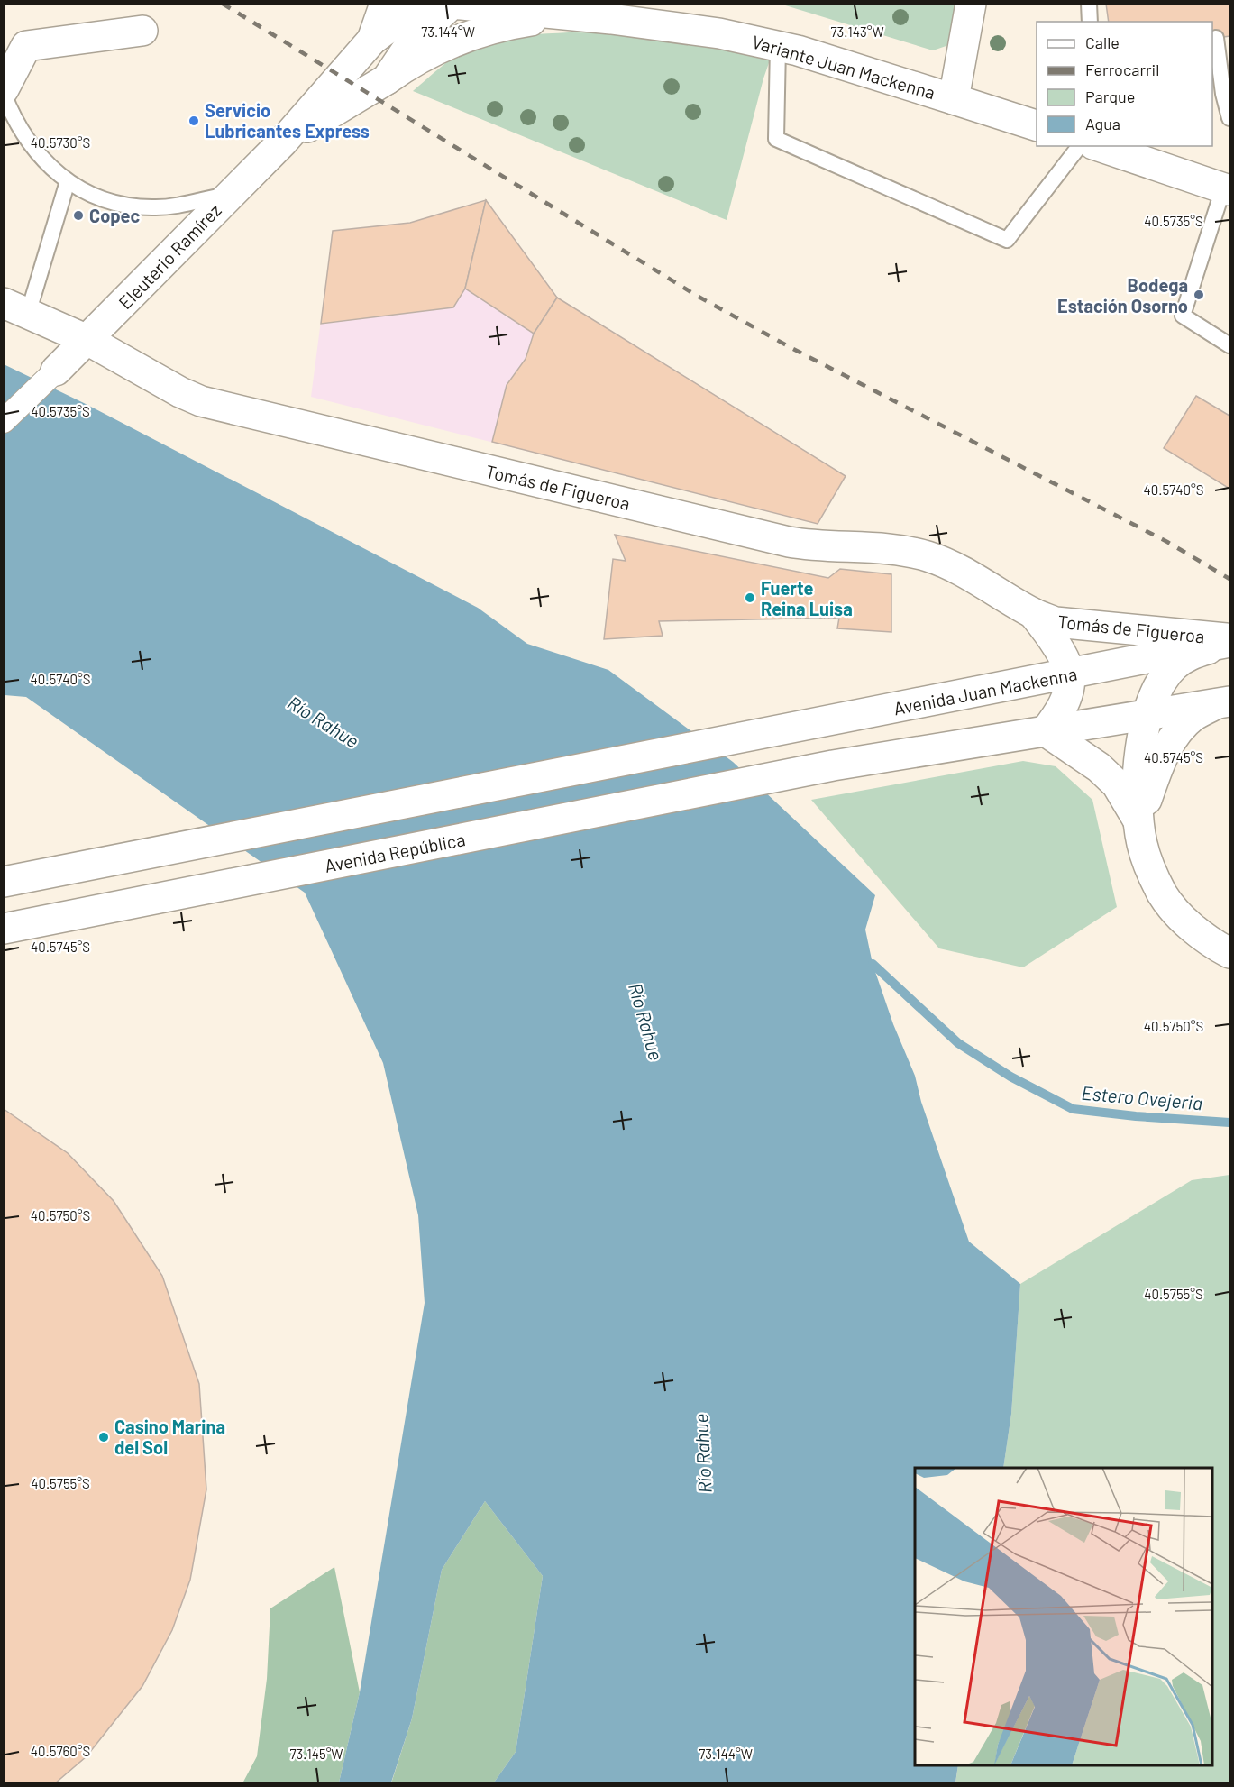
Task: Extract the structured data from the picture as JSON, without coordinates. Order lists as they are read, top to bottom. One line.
{"streets":{"street":["Variante Juan Mackenna","Eleuterio Ramírez","Tomás de Figueroa","Avenida Juan Mackenna","Avenida República"]},"crossings":[["Variante Juan Mackenna","Eleuterio Ramírez"],["Eleuterio Ramírez","Tomás de Figueroa"],["Tomás de Figueroa","Avenida Juan Mackenna"],["Tomás de Figueroa","Avenida República"]],"water":["Río Rahue","Estero Ovejeria"],"places":["Servicio Lubricantes Express","Copec","Bodega Estación Osorno","Fuerte Reina Luisa","Casino Marina del Sol"],"legend":["Calle","Ferrocarril","Parque","Agua"],"coordinates":["73.144°W","73.143°W","40.5730°S","40.5735°S","40.5740°S","40.5745°S","40.5750°S","40.5755°S","40.5760°S","73.145°W"]}
